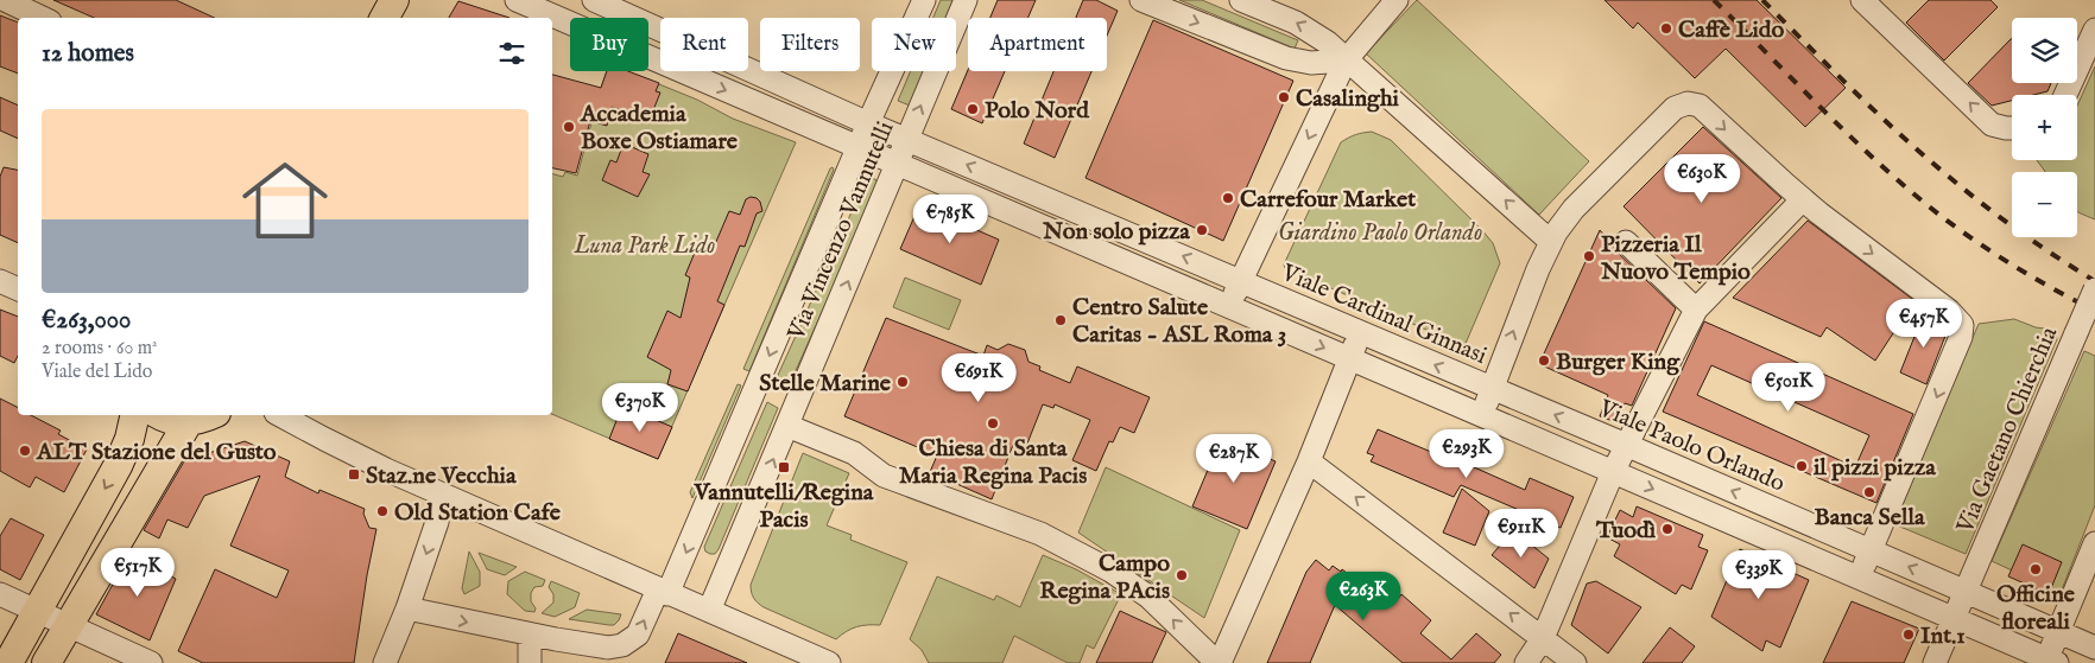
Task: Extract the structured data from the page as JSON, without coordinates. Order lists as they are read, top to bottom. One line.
{"streets":{"street":["Via Vincenzo Vannutelli","Viale Cardinal Ginnasi","Via Gaetano Chierchia","Viale Paolo Orlando"]},"crossings":[["Via Vincenzo Vannutelli","Viale Cardinal Ginnasi"],["Viale Cardinal Ginnasi","Viale Paolo Orlando"],["Via Gaetano Chierchia","Viale Paolo Orlando"]],"parks":["Giardino Paolo Orlando","Luna Park Lido"],"places":{"other":["Caffè Lido","Casalinghi","Polo Nord","Accademia Boxe Ostiamare","Carrefour Market","Non solo pizza","Pizzeria Il Nuovo Tempio","Centro Salute Caritas - ASL Roma 3","Burger King","Stelle Marine","Chiesa di Santa Maria Regina Pacis","ALT Stazione del Gusto","il pizzi pizza","Banca Sella","Old Station Cafe","Tuodì","Officine floreali","Campo Regina PAcis","Int.1"],"transit":["Vannutelli/Regina Pacis","Staz.ne Vecchia"]},"page":{"map_buttons":["+","−"],"chip":["Buy","Rent","Filters","New","Apartment"],"heading":"12 homes","list":[{"name":"€263,000","note":"2 rooms · 60 m² · Viale del Lido"}],"price":["€630K","€785K","€457K","€691K","€501K","€370K","€293K","€287K","€911K","€517K","€339K","€263K"]}}
